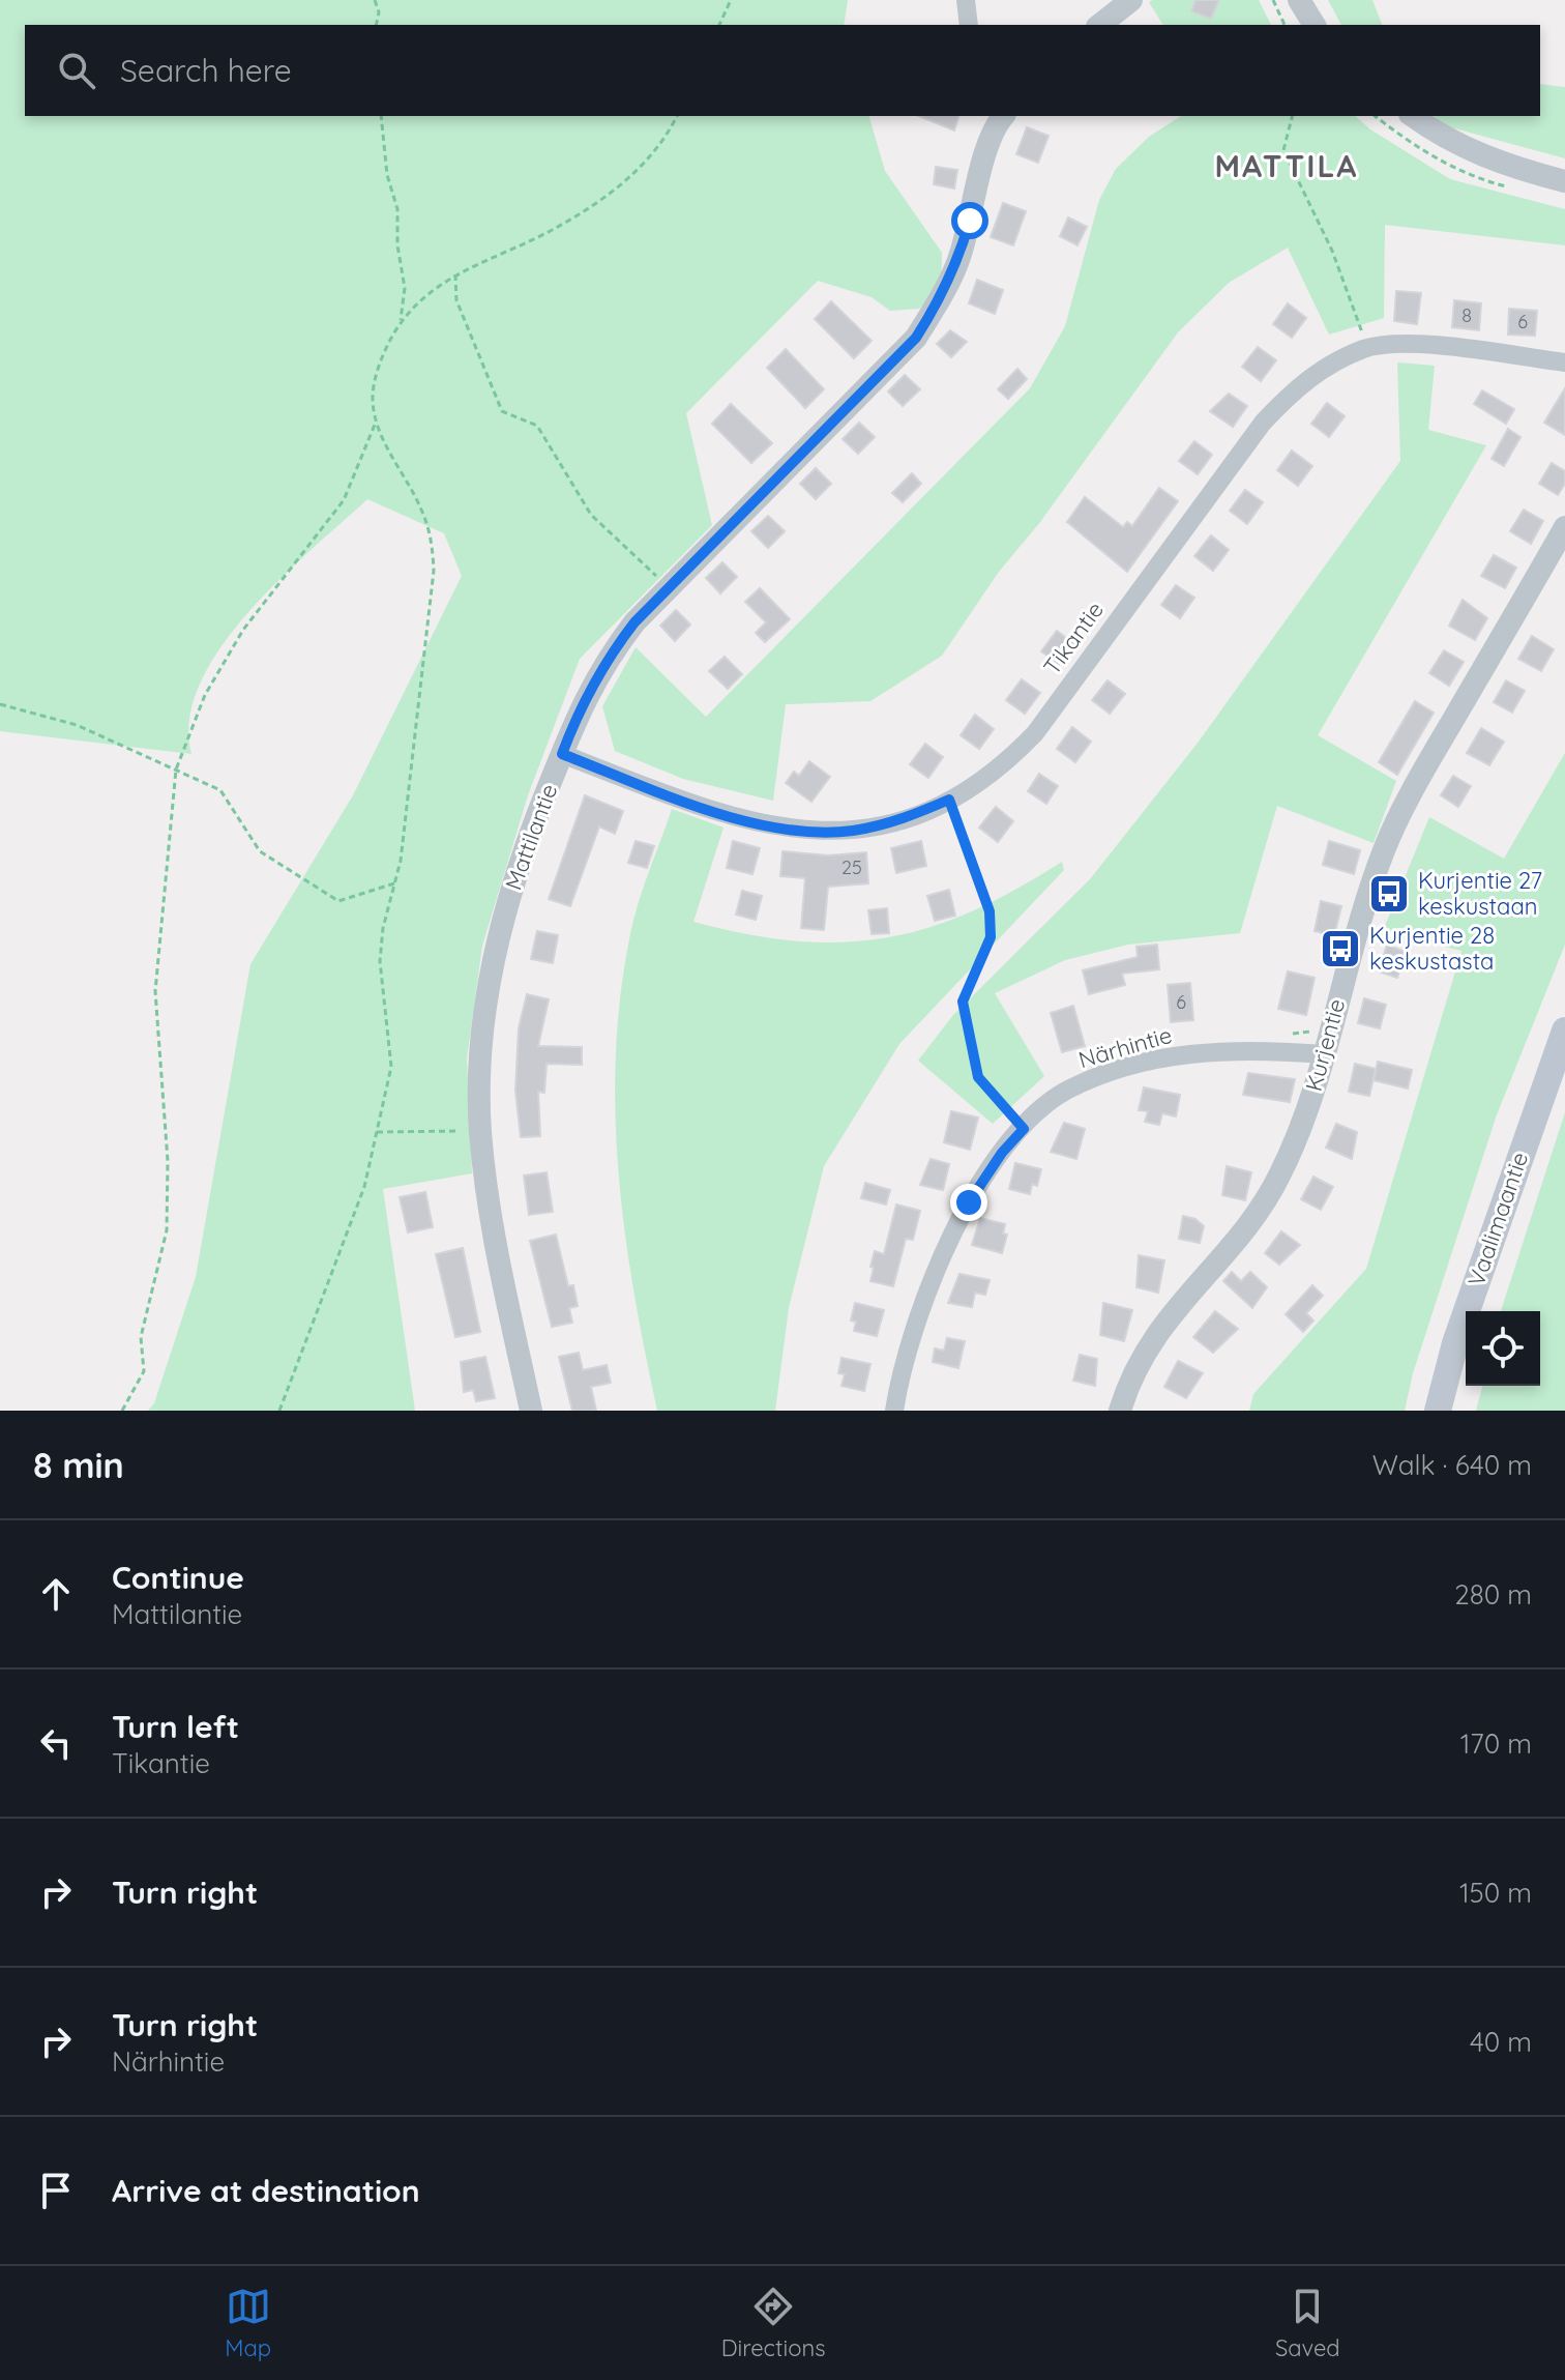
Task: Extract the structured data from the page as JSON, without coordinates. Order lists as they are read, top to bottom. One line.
{"streets":{"main road":["Vaalimaantie"],"street":["Tikantie","Mattilantie","Kurjentie","Närhintie"]},"crossings":[["Tikantie","Mattilantie"],["Kurjentie","Närhintie"]],"districts":["MATTILA"],"places":{"bus stop":["Kurjentie 27 keskustaan","Kurjentie 28 keskustasta"]},"house_numbers":["8","6","25","6"],"page":{"search":"Search here","heading":["8 min","Walk · 640 m"],"list":[["Continue","Mattilantie","280 m"],["Turn left","Tikantie","170 m"],["Turn right","150 m"],["Turn right","Närhintie","40 m"],"Arrive at destination"],"nav":["Map","Directions","Saved"]}}
